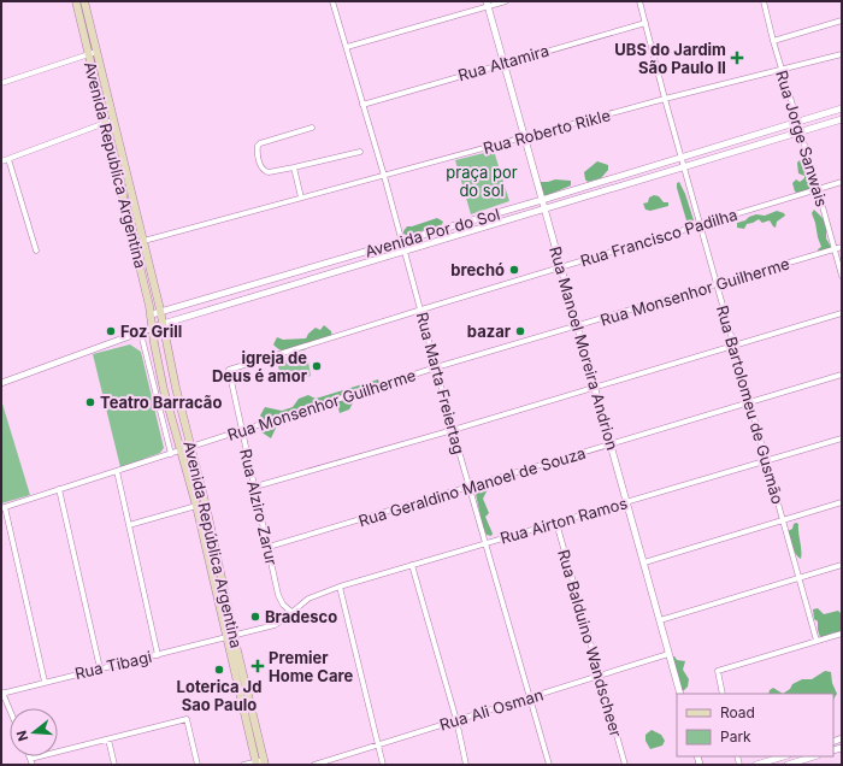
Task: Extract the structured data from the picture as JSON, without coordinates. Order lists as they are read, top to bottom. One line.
{"streets":{"main road":["Avenida Republica Argentina","Avenida República Argentina"],"street":["Rua Altamira","Rua Roberto Rikle","Rua Jorge Sanwais","Avenida Por do Sol","Rua Francisco Padilha","Rua Monsenhor Guilherme","Rua Manoel Moreira Andrion","Rua Marta Freiertag","Rua Bartolomeu de Gusmão","Rua Geraldino Manoel de Souza","Rua Alziro Zarur","Rua Airton Ramos","Rua Balduino Wandscheer","Rua Tibagi","Rua Ali Osman"]},"crossings":[["Rua Altamira","Rua Manoel Moreira Andrion"],["Rua Altamira","Rua Marta Freiertag"],["Rua Altamira","Rua Bartolomeu de Gusmão"],["Rua Roberto Rikle","Rua Jorge Sanwais"],["Rua Roberto Rikle","Avenida Republica Argentina"],["Rua Roberto Rikle","Rua Manoel Moreira Andrion"],["Rua Roberto Rikle","Rua Marta Freiertag"],["Rua Roberto Rikle","Rua Bartolomeu de Gusmão"],["Rua Jorge Sanwais","Avenida Por do Sol"],["Rua Jorge Sanwais","Rua Francisco Padilha"],["Rua Jorge Sanwais","Rua Monsenhor Guilherme"],["Avenida Republica Argentina","Avenida Por do Sol"],["Avenida Republica Argentina","Avenida República Argentina"],["Avenida Por do Sol","Rua Manoel Moreira Andrion"],["Avenida Por do Sol","Rua Marta Freiertag"],["Avenida Por do Sol","Rua Bartolomeu de Gusmão"],["Avenida Por do Sol","Avenida República Argentina"],["Rua Francisco Padilha","Rua Manoel Moreira Andrion"],["Rua Francisco Padilha","Rua Marta Freiertag"],["Rua Francisco Padilha","Rua Bartolomeu de Gusmão"],["Rua Francisco Padilha","Rua Alziro Zarur"],["Rua Monsenhor Guilherme","Rua Manoel Moreira Andrion"],["Rua Monsenhor Guilherme","Rua Marta Freiertag"],["Rua Monsenhor Guilherme","Rua Bartolomeu de Gusmão"],["Rua Monsenhor Guilherme","Rua Alziro Zarur"],["Rua Monsenhor Guilherme","Avenida República Argentina"],["Rua Manoel Moreira Andrion","Rua Geraldino Manoel de Souza"],["Rua Manoel Moreira Andrion","Rua Airton Ramos"],["Rua Manoel Moreira Andrion","Rua Ali Osman"],["Rua Marta Freiertag","Rua Geraldino Manoel de Souza"],["Rua Marta Freiertag","Rua Airton Ramos"],["Rua Marta Freiertag","Rua Ali Osman"],["Rua Bartolomeu de Gusmão","Rua Geraldino Manoel de Souza"],["Rua Bartolomeu de Gusmão","Rua Airton Ramos"],["Rua Geraldino Manoel de Souza","Rua Alziro Zarur"],["Rua Alziro Zarur","Rua Airton Ramos"],["Rua Alziro Zarur","Rua Tibagi"],["Rua Airton Ramos","Rua Balduino Wandscheer"],["Rua Airton Ramos","Rua Tibagi"],["Avenida República Argentina","Rua Tibagi"],["Rua Balduino Wandscheer","Rua Ali Osman"]],"parks":["praça por do sol"],"places":{"health":["UBS do Jardim São Paulo II","Premier Home Care"],"other":["brechó","Foz Grill","bazar","igreja de Deus é amor","Teatro Barracão","Bradesco","Loterica Jd Sao Paulo"]},"legend":["Road","Park"],"north":"left"}
